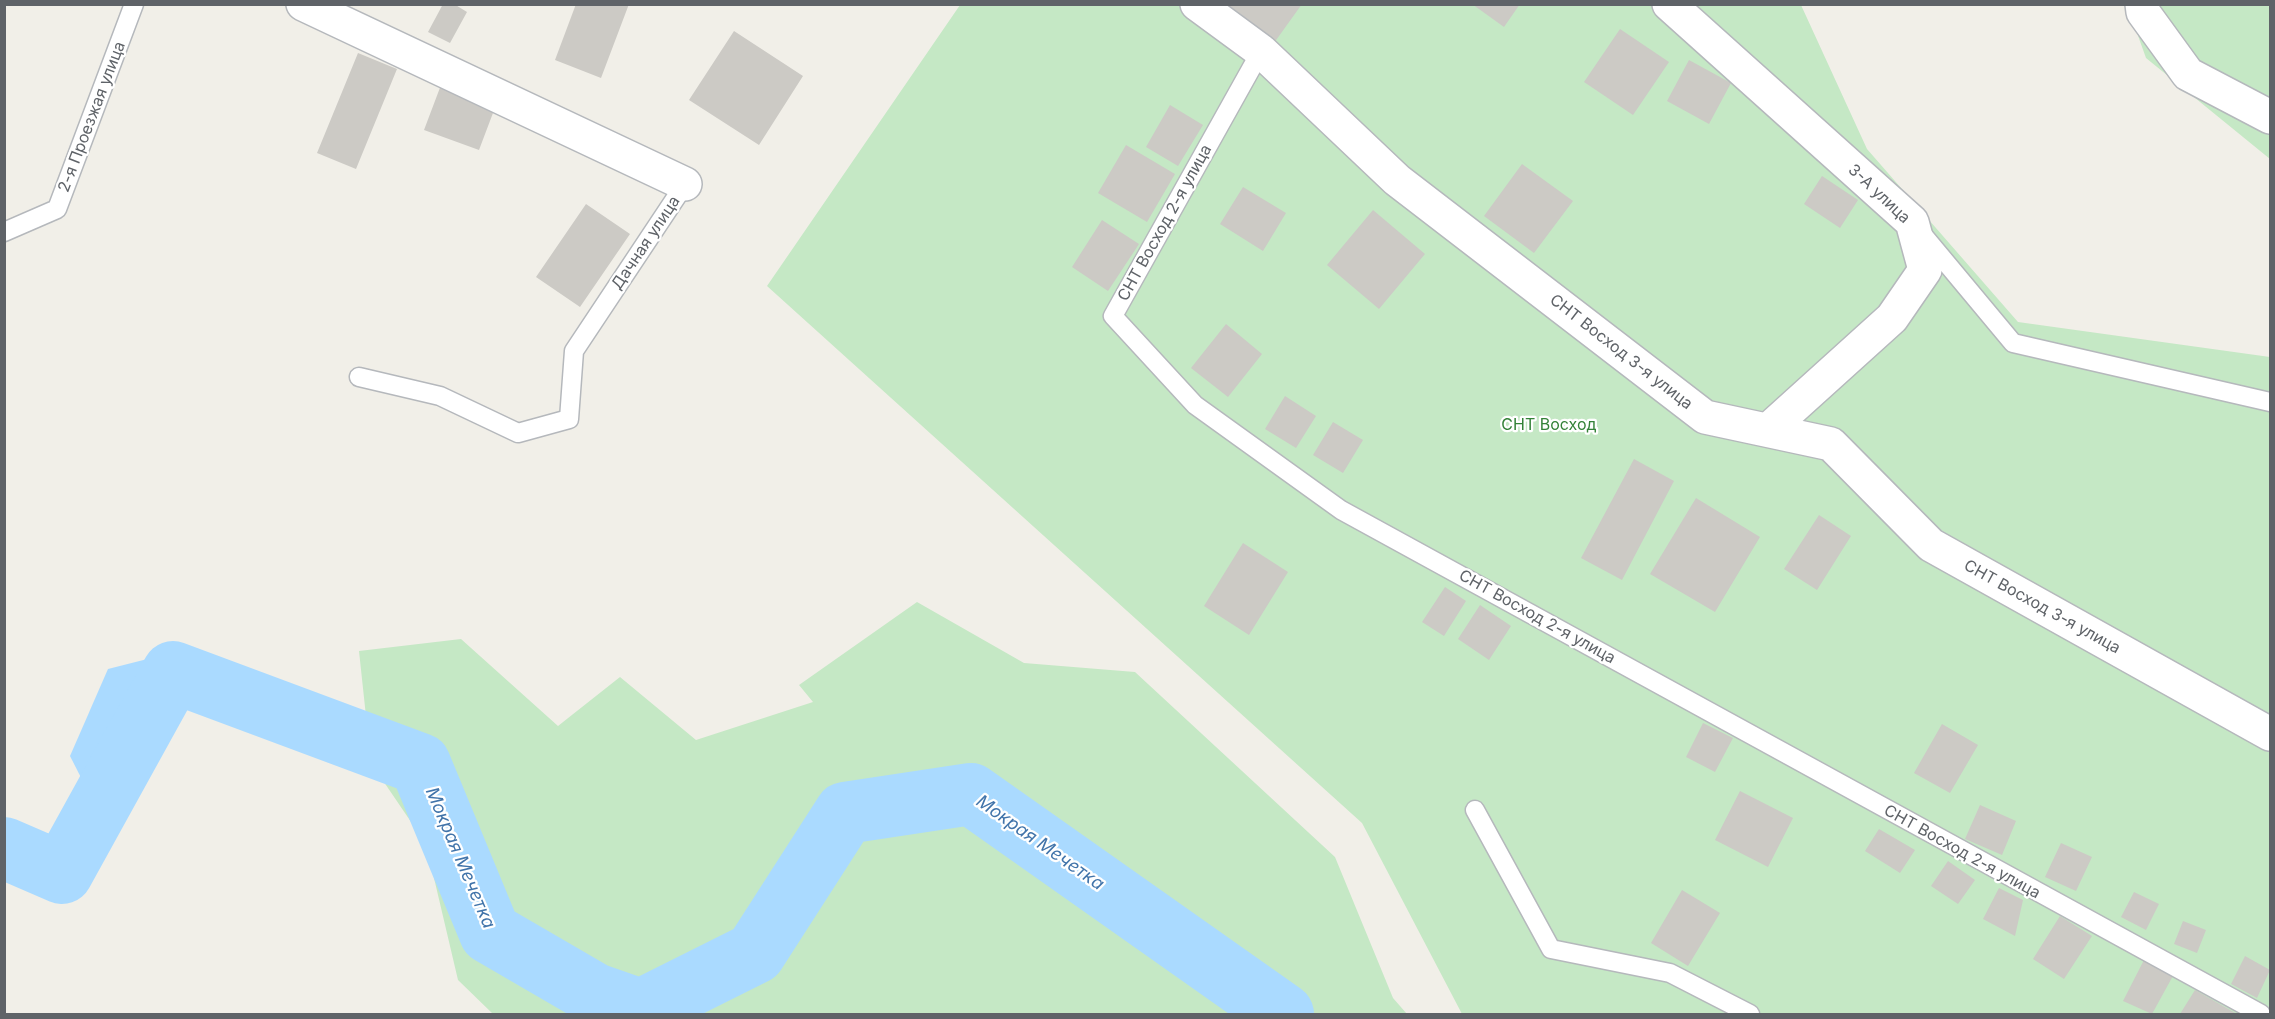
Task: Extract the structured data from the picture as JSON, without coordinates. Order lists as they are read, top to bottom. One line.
{"streets":{"street":["3-А улица","Дачная улица","СНТ Восход 3-я улица"],"lane":["2-я Проезжая улица","СНТ Восход 2-я улица"]},"crossings":[["3-А улица","СНТ Восход 3-я улица"],["СНТ Восход 2-я улица","СНТ Восход 3-я улица"]],"water":["Мокрая Мечетка"],"parks":["СНТ Восход"]}
